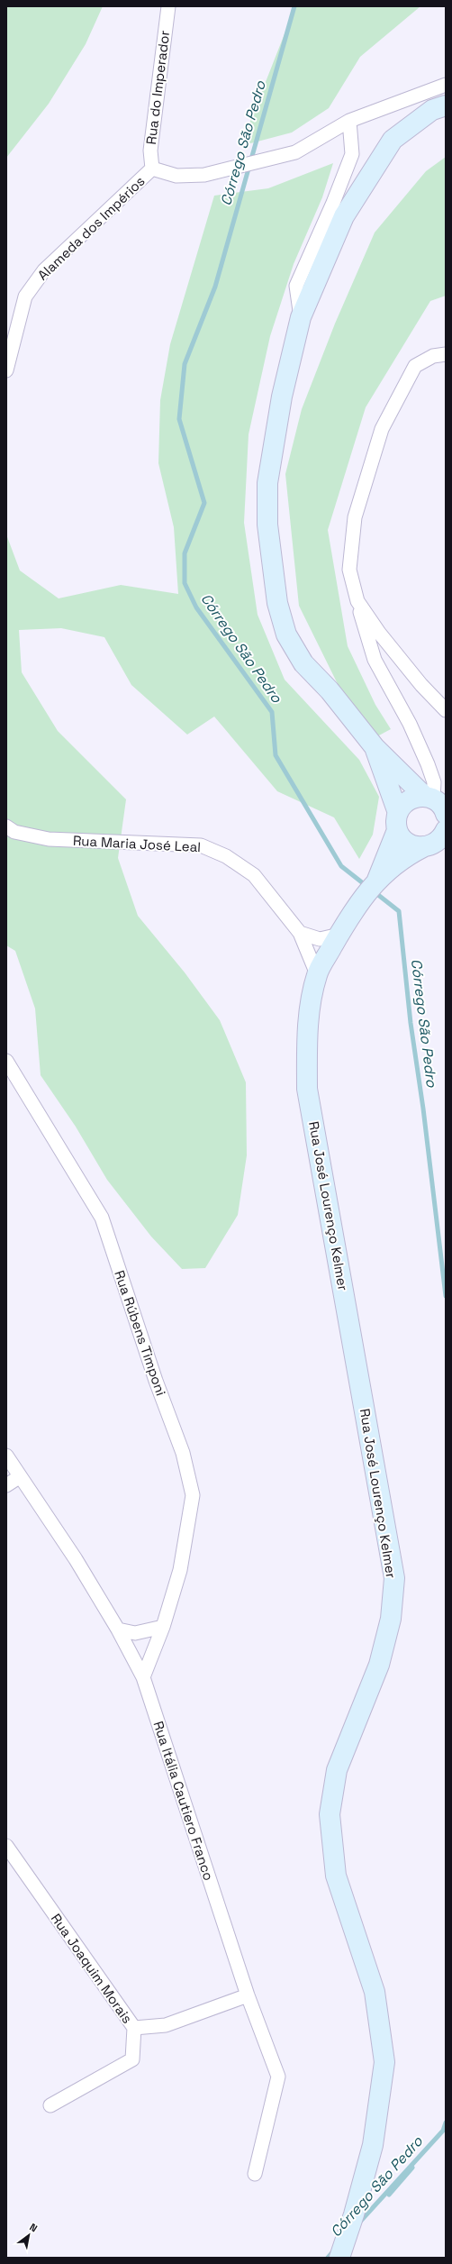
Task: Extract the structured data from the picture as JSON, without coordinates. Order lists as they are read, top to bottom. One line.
{"streets":{"main road":["Rua José Lourenço Kelmer"],"street":["Rua do Imperador","Alameda dos Impérios","Rua Maria José Leal","Rua Rúbens Timponi","Rua Itália Cautiero Franco","Rua Joaquim Morais"]},"crossings":[["Rua do Imperador","Alameda dos Impérios"],["Rua Maria José Leal","Rua José Lourenço Kelmer"],["Rua Rúbens Timponi","Rua Itália Cautiero Franco"],["Rua Itália Cautiero Franco","Rua Joaquim Morais"]],"water":["Córrego São Pedro"],"north":"top right"}
